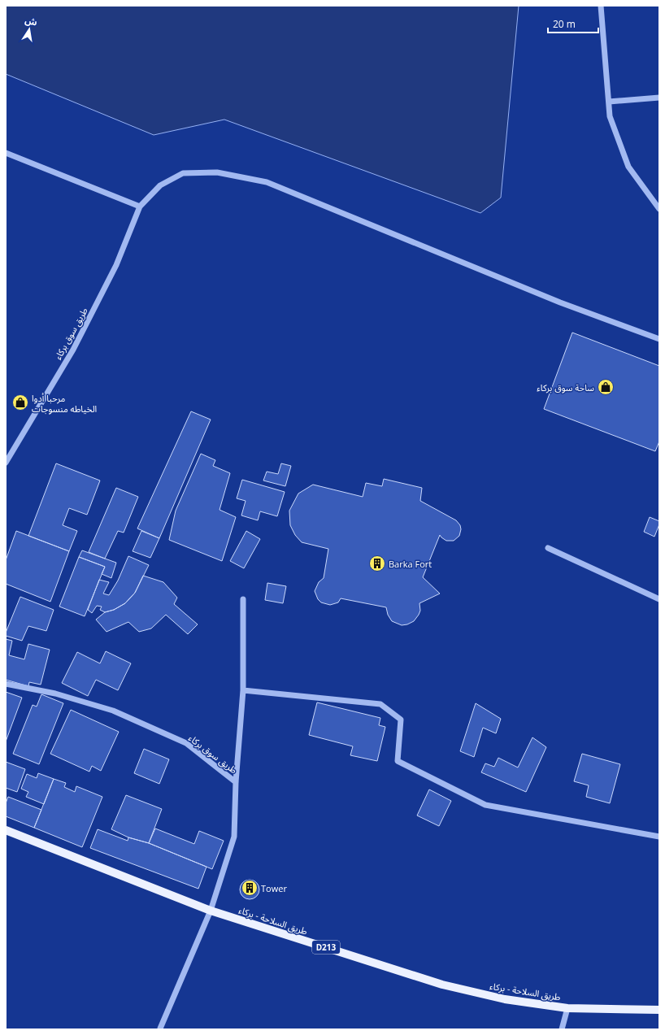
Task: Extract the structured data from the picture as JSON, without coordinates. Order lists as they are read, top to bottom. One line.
{"streets":{"main road":["طريق السلاحة - بركاء","D213"],"street":["طريق سوق بركاء"]},"places":{"shop":["ساحة سوق بركاء","مرحبا أدوا الخياطه منسوجات"],"building":["Barka Fort","Tower"]},"scale_bar":"20 m","north":"top"}
